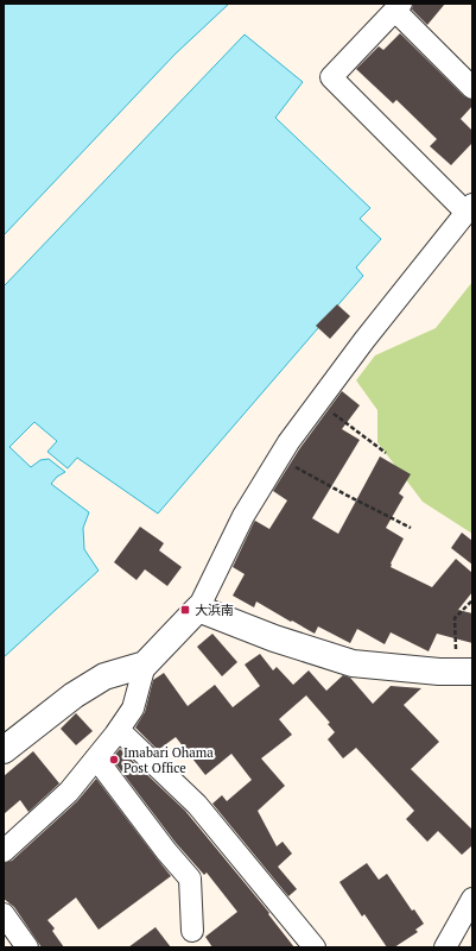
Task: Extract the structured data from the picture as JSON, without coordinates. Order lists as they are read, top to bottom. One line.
{"places":{"transit":["大浜南"],"other":["Imabari Ohama Post Office"]}}
